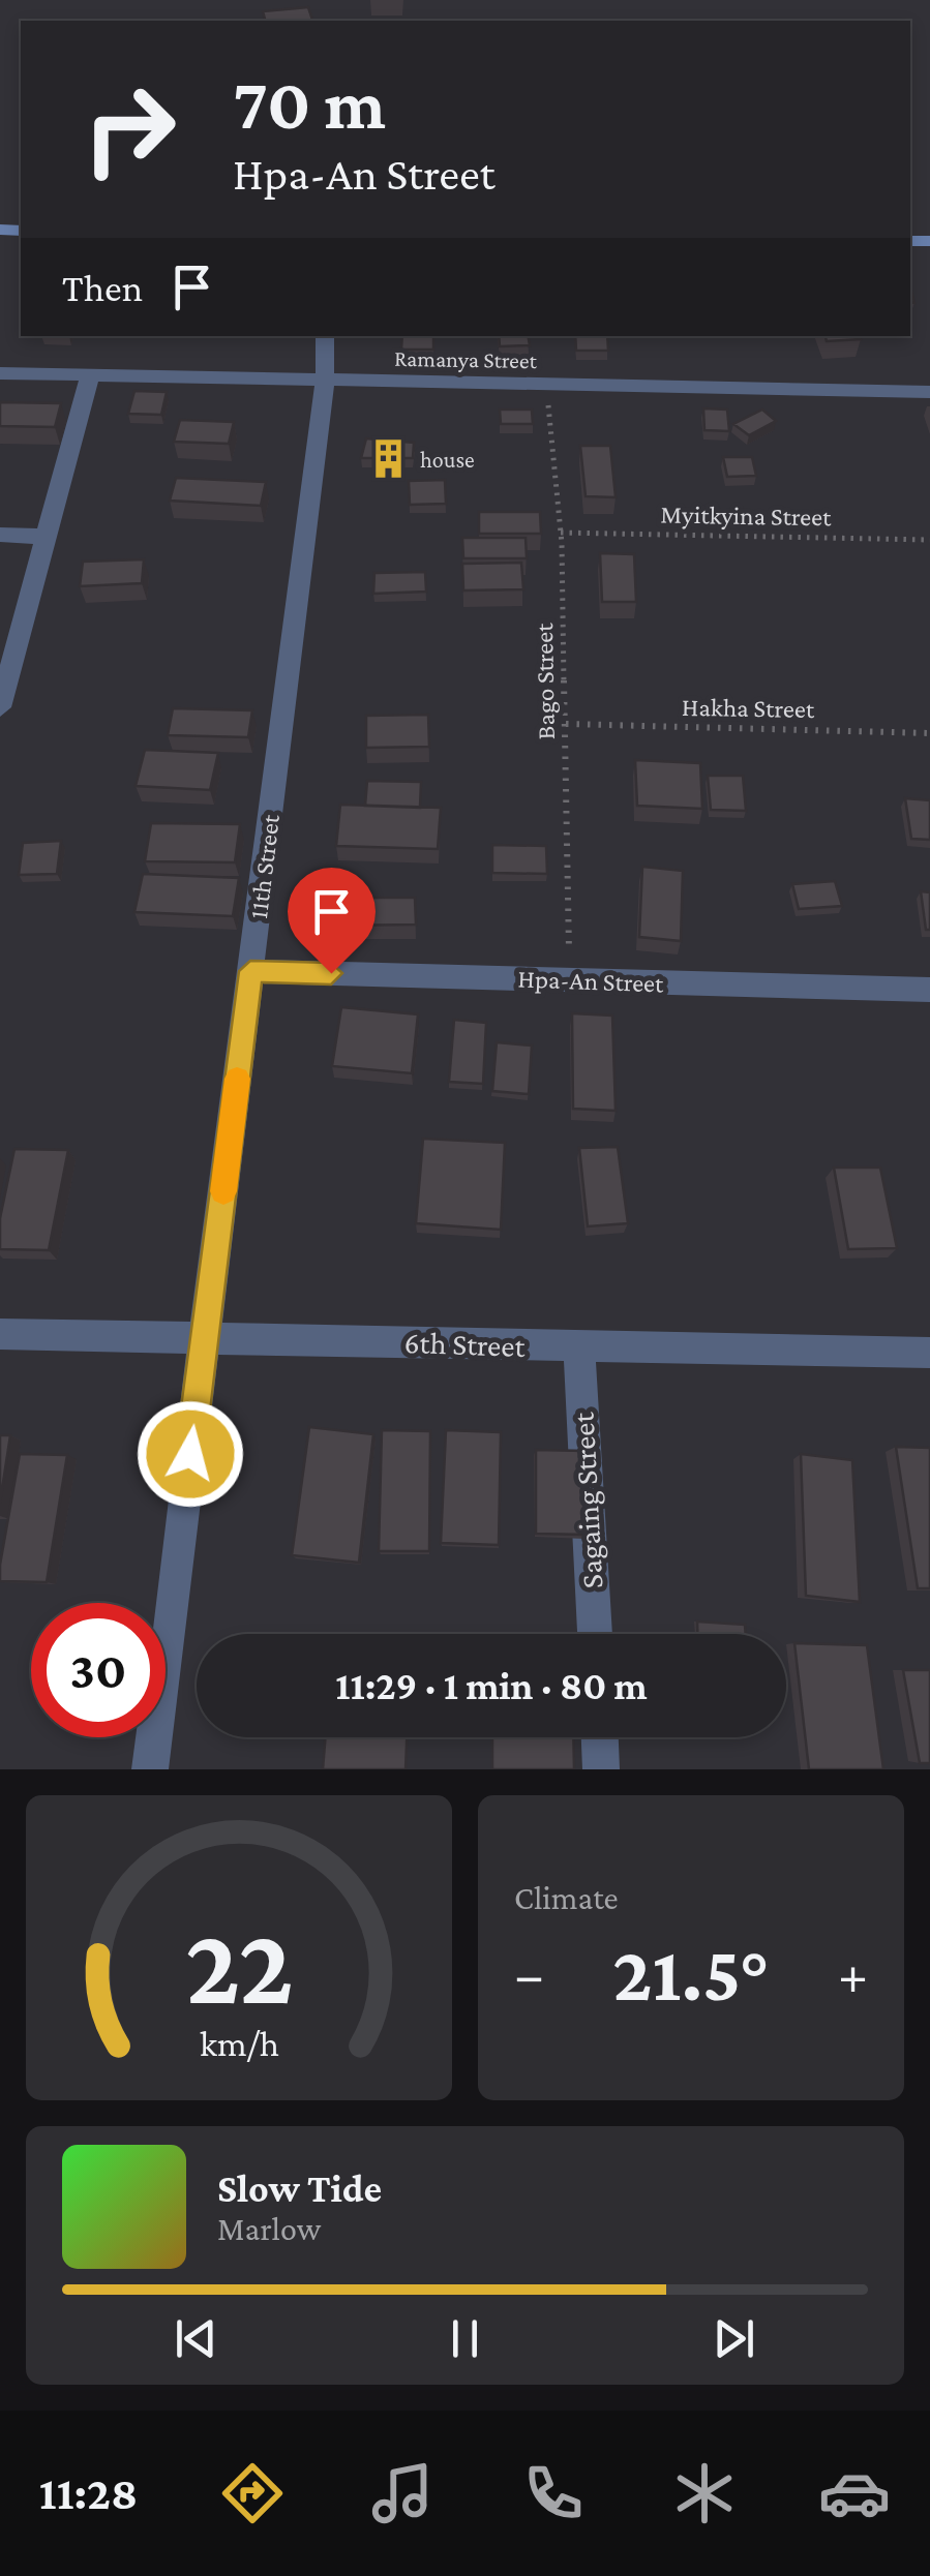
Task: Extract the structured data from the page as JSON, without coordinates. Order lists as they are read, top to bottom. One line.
{"streets":{"street":["Ramanya Street","11th Street","Hpa-An Street","6th Street","Sagaing Street"],"path":["Myitkyina Street","Bago Street","Hakha Street"]},"crossings":[["Ramanya Street","Bago Street"],["Ramanya Street","11th Street"],["Myitkyina Street","Bago Street"],["Bago Street","Hakha Street"],["Bago Street","Hpa-An Street"],["11th Street","Hpa-An Street"],["11th Street","6th Street"],["6th Street","Sagaing Street"]],"places":{"building":["house"]},"page":{"turn":["70 m","Hpa-An Street"],"then":"Then","limit":"30","trip":"11:29 · 1 min · 80 m","tile":"Climate","heat":["−","21.5°","+"],"song":["Slow Tide","Marlow"],"tabs":"11:28","gauge":["22","km/h"]}}
